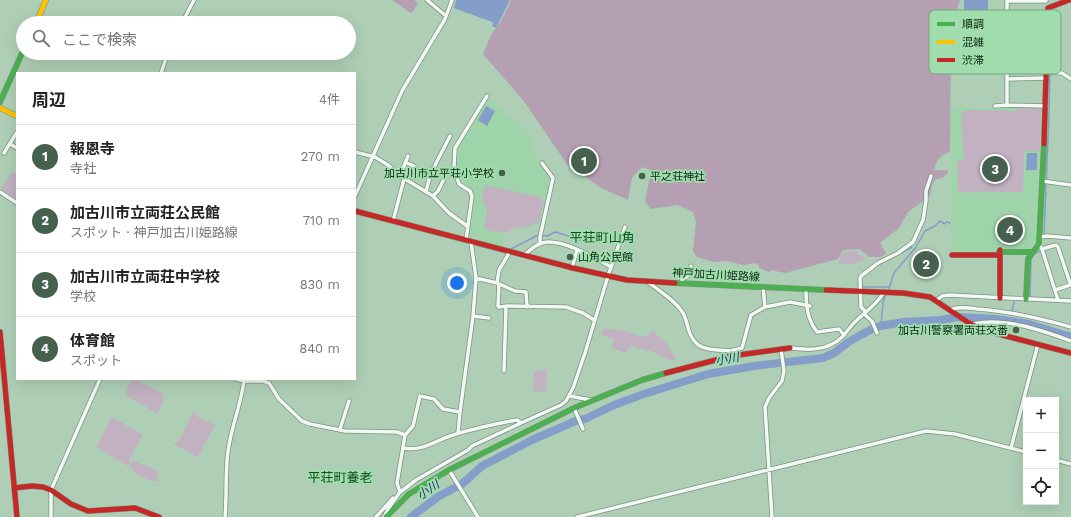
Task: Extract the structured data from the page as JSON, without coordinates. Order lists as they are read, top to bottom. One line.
{"streets":{"street":["神戸加古川姫路線"]},"districts":["平荘町山角","平荘町養老"],"water":["小川"],"places":["加古川市立平荘小学校","平之荘神社","山角公民館","加古川警察署両荘交番"],"legend":["順調","混雑","渋滞"],"page":{"search":"ここで検索","heading":["周辺","4件"],"list":[{"mark":"1","name":"報恩寺","note":"寺社","value":"270 m"},{"mark":"2","name":"加古川市立両荘公民館","note":"スポット · 神戸加古川姫路線","value":"710 m"},{"mark":"3","name":"加古川市立両荘中学校","note":"学校","value":"830 m"},{"mark":"4","name":"体育館","note":"スポット","value":"840 m"}],"pins":["1","3","4","2"],"map_buttons":["+","−"]}}
